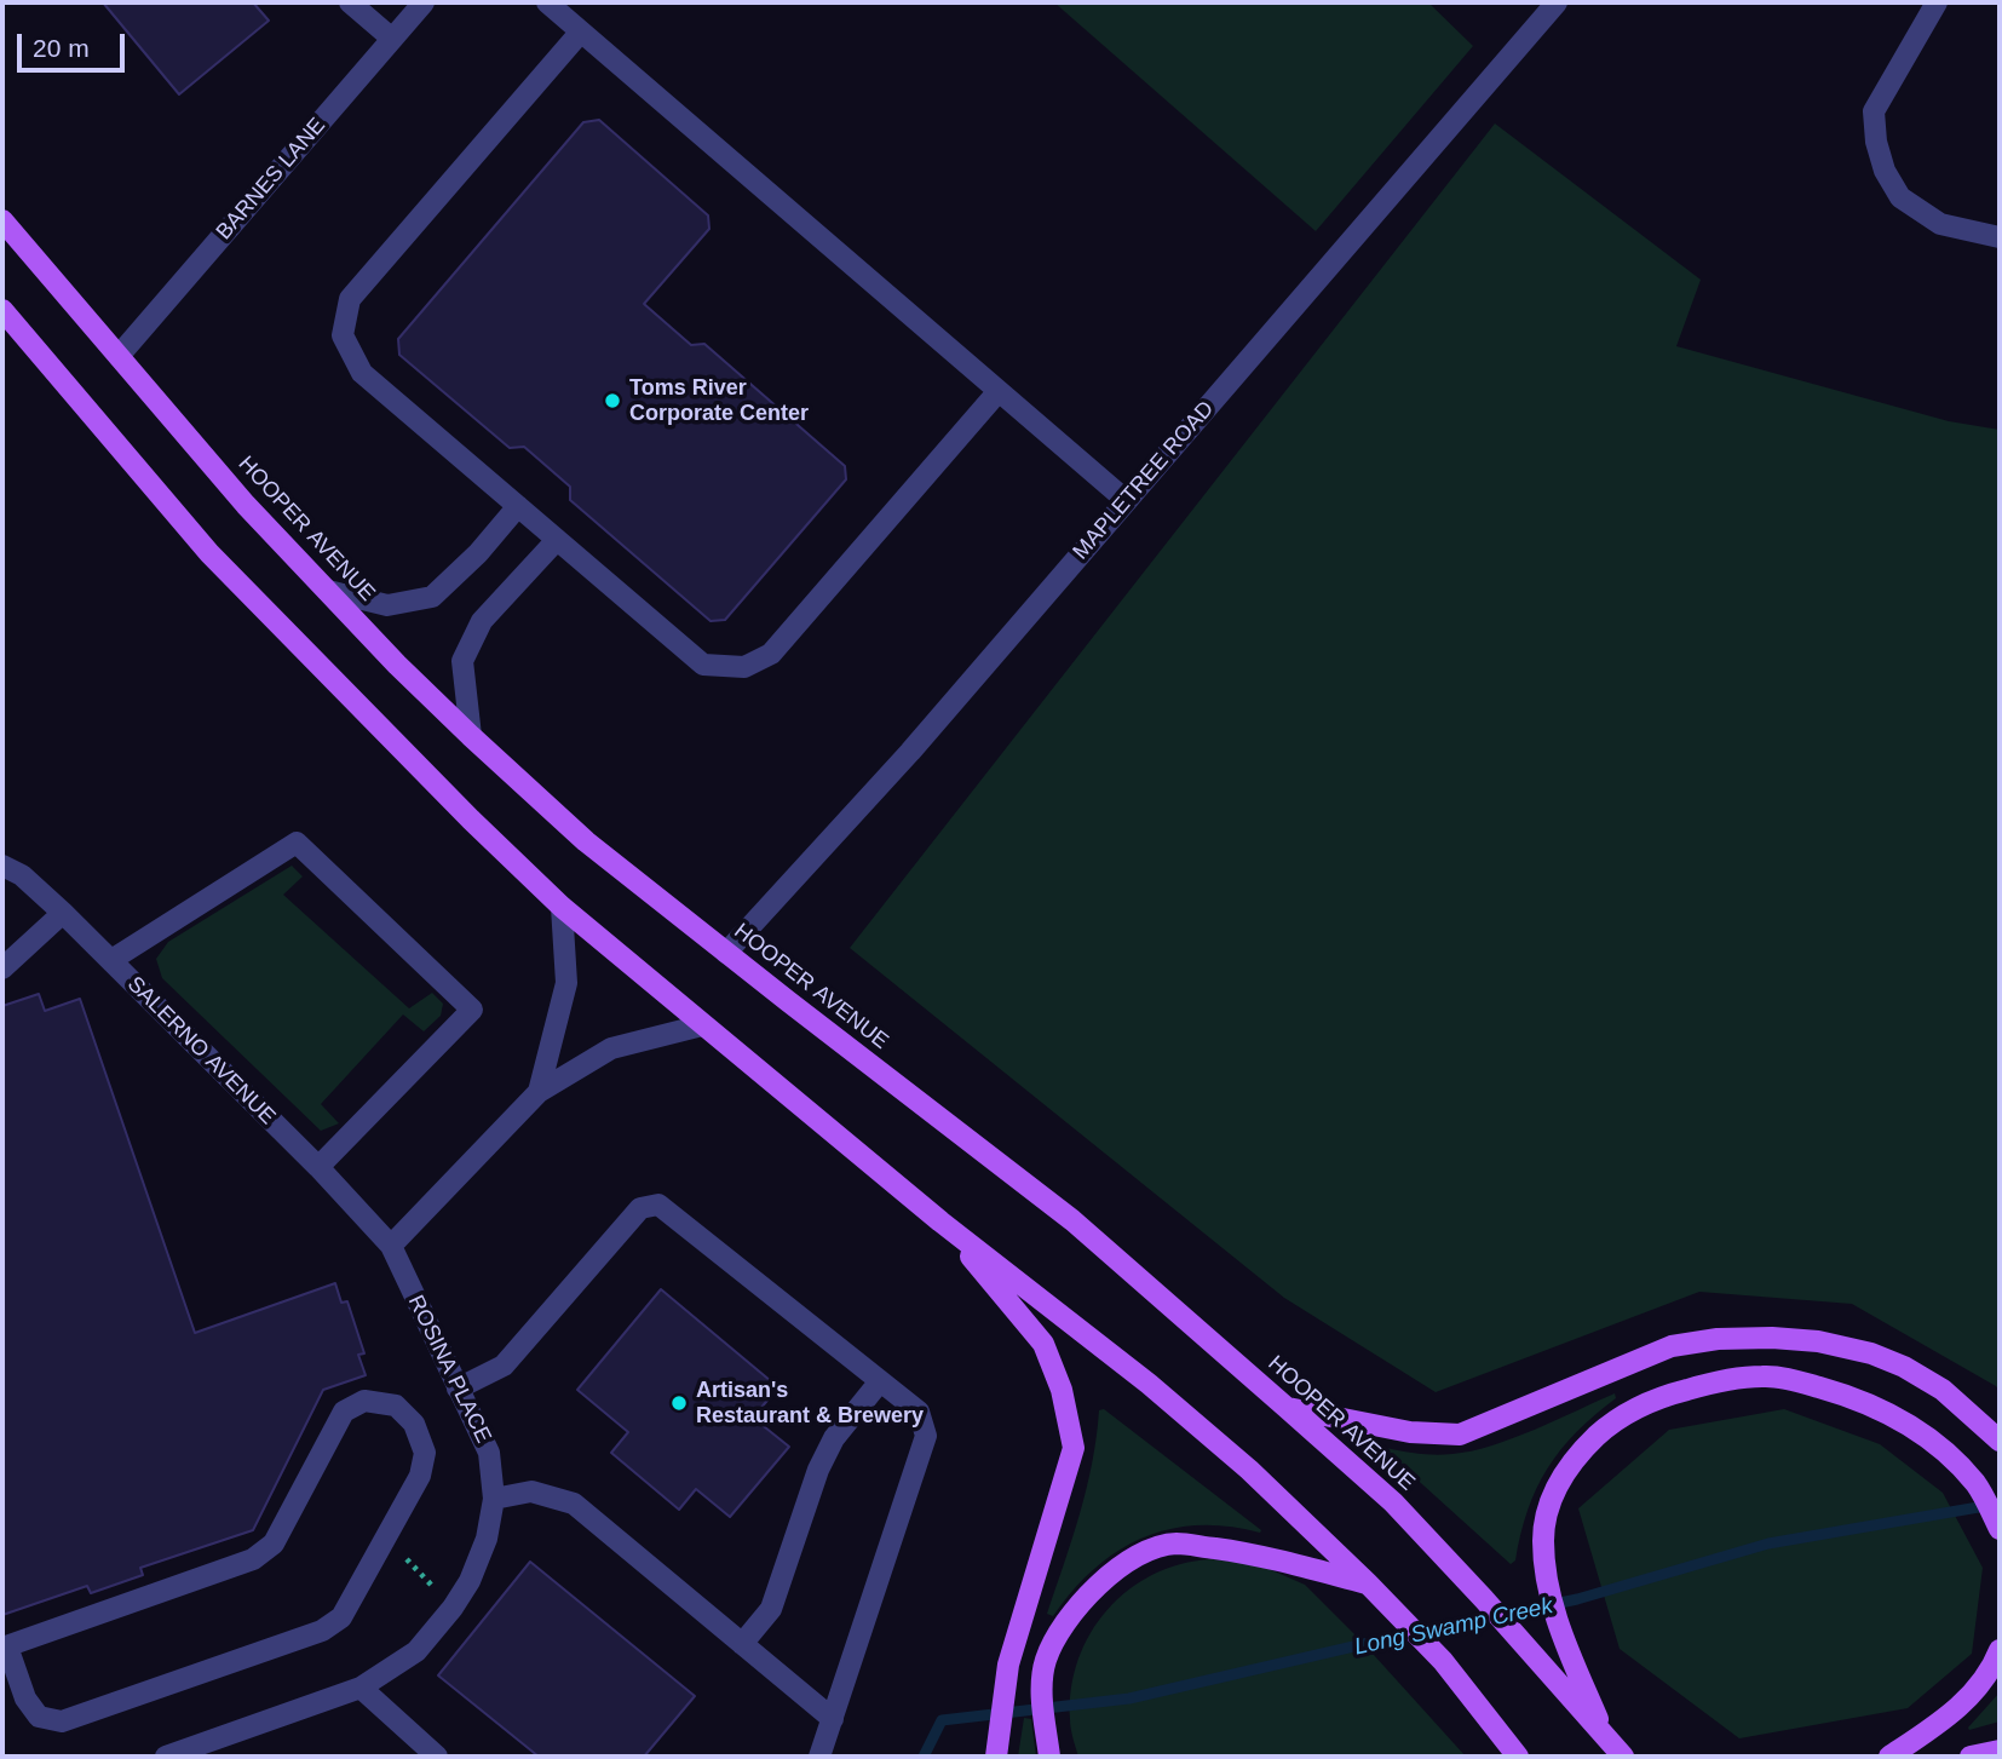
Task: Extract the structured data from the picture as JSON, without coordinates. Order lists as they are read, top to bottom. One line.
{"streets":{"main road":["HOOPER AVENUE"],"street":["BARNES LANE","MAPLETREE ROAD","SALERNO AVENUE","ROSINA PLACE"]},"crossings":[["BARNES LANE","HOOPER AVENUE"],["MAPLETREE ROAD","HOOPER AVENUE"],["SALERNO AVENUE","ROSINA PLACE"]],"water":["Long Swamp Creek"],"places":["Toms River Corporate Center","Artisan's Restaurant & Brewery"],"scale_bar":"20 m"}
